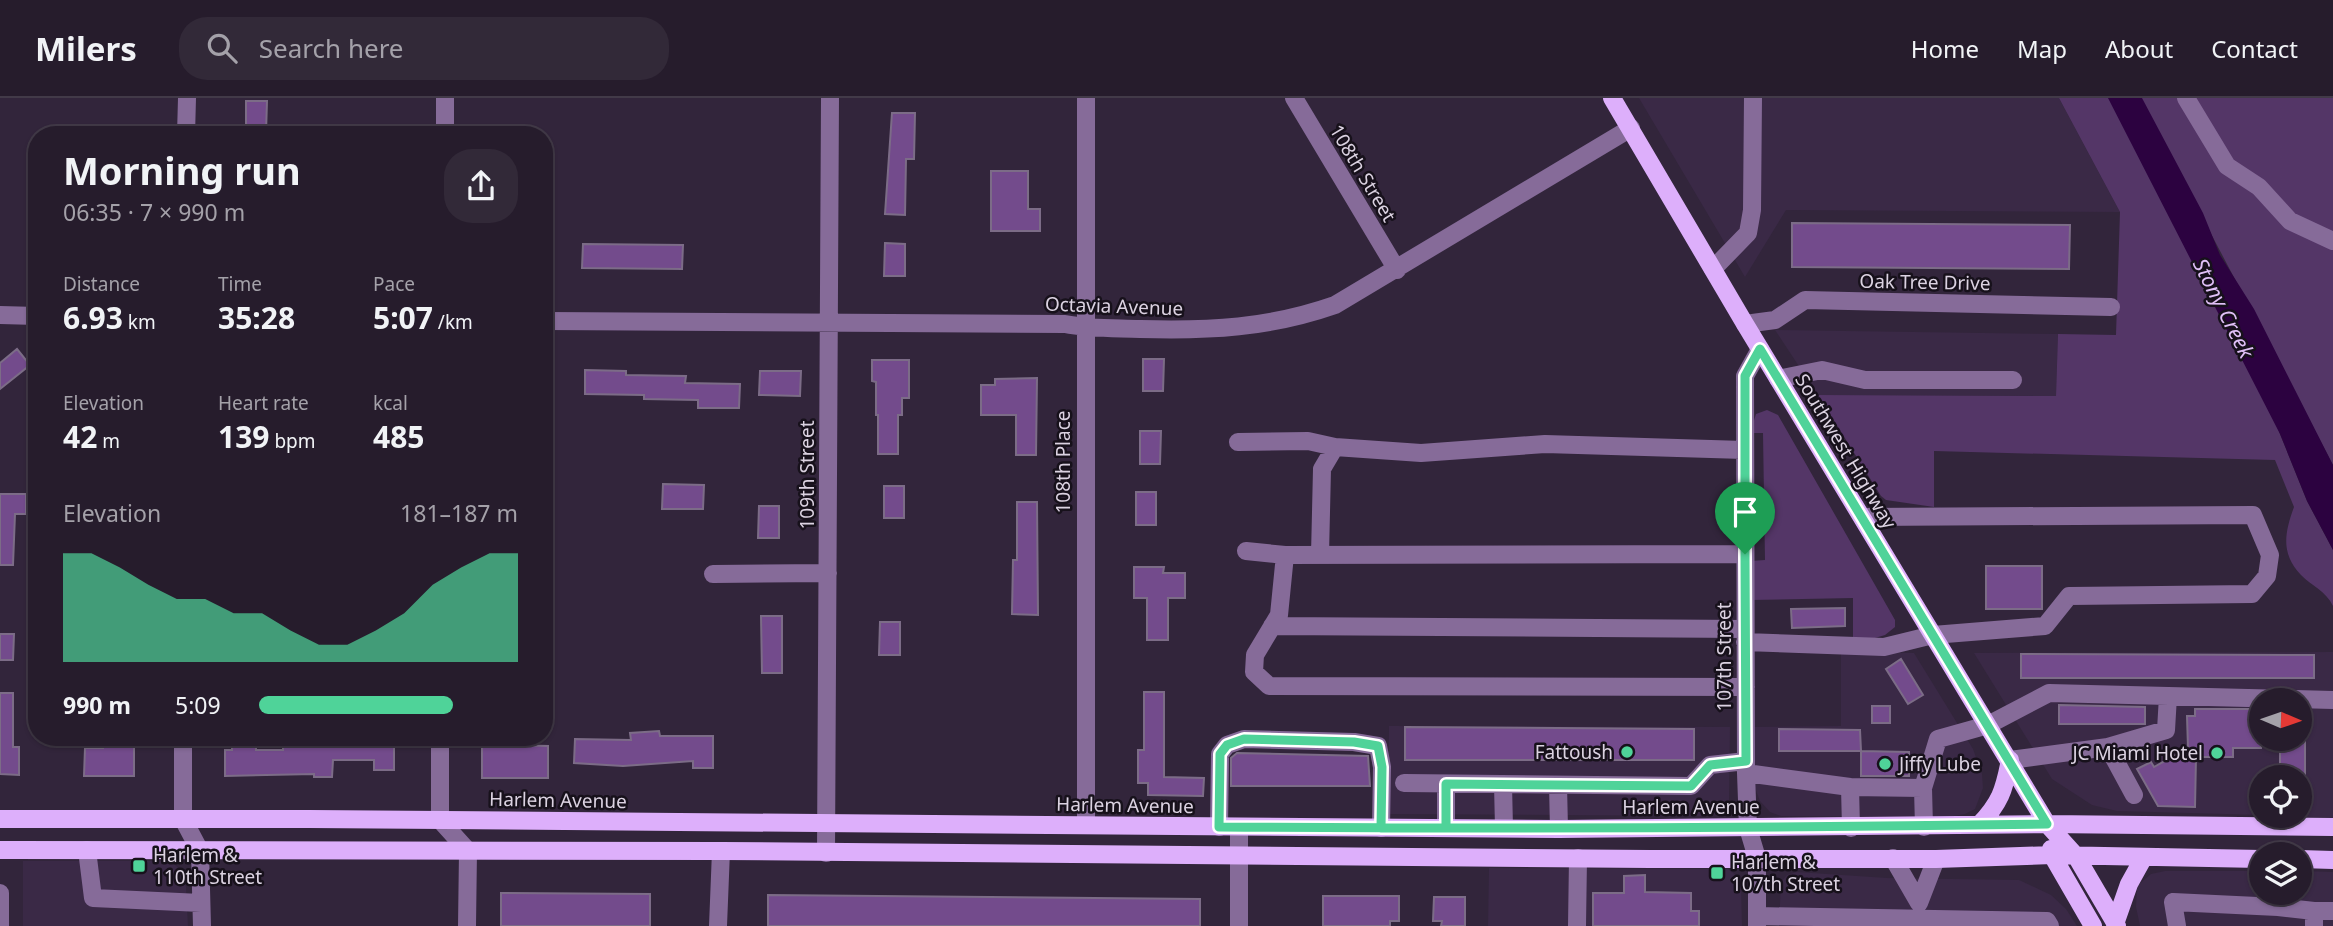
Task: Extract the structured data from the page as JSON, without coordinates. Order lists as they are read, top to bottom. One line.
{"streets":{"main road":["Southwest Highway","Harlem Avenue"],"street":["108th Street","Oak Tree Drive","Octavia Avenue","108th Place","109th Street","107th Street"]},"crossings":[["108th Street","Octavia Avenue"],["Oak Tree Drive","Southwest Highway"],["Octavia Avenue","Southwest Highway"],["Octavia Avenue","108th Place"],["Octavia Avenue","109th Street"],["Southwest Highway","107th Street"],["Southwest Highway","Harlem Avenue"],["108th Place","Harlem Avenue"],["109th Street","Harlem Avenue"],["107th Street","Harlem Avenue"]],"water":["Stony Creek"],"places":{"other":["Fattoush","JC Miami Hotel","Jiffy Lube"],"transit":["Harlem & 110th Street","Harlem & 107th Street"]},"north":"right","page":{"header":"Milers","search":"Search here","nav":["Home","Map","About","Contact"],"heading":["Morning run","06:35 · 7 × 990 m"],"stats":[["Distance","6.93 km"],["Time","35:28"],["Pace","5:07 /km"],["Elevation","42 m"],["Heart rate","139 bpm"],["kcal","485"]],"chart":["Elevation","181–187 m"],"list":[{"name":"990 m","note":"5:09"}]}}
